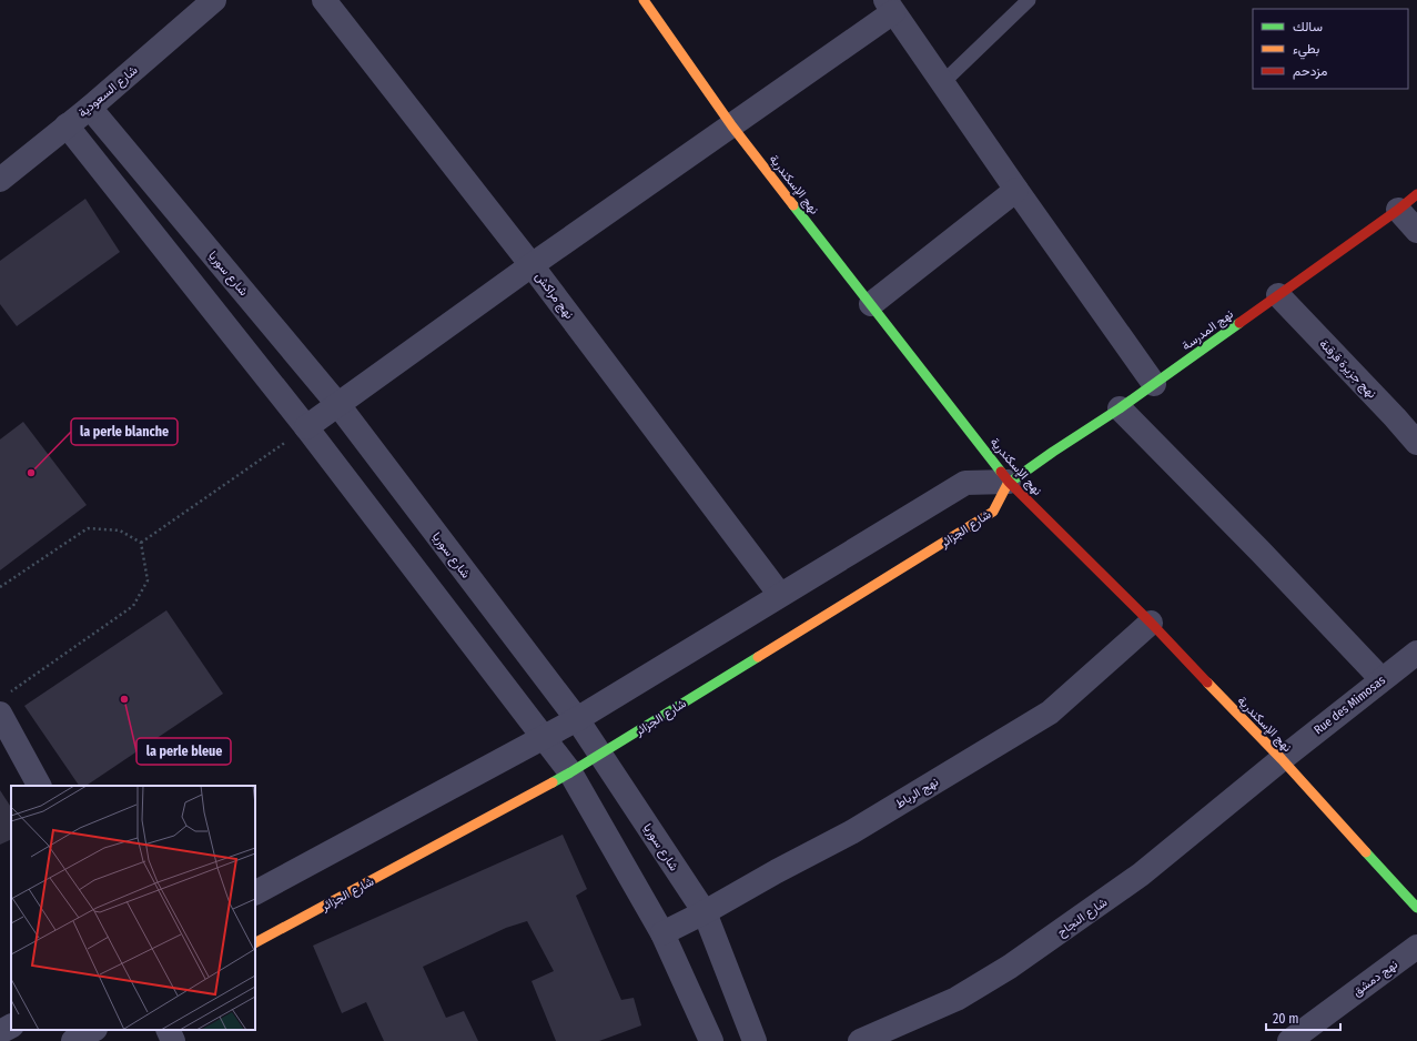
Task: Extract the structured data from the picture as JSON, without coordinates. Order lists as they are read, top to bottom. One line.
{"streets":{"street":["شارع السعودية","نهج الإسكندرية","شارع سوريا","نهج مراكش","نهج المدرسة","نهج جزيرة قرقنة","شارع الجزائر","Rue des Mimosas","نهج الرباط","شارع النجاح","نهج دمشق"]},"crossings":[["شارع السعودية","شارع سوريا"],["نهج الإسكندرية","نهج المدرسة"],["نهج الإسكندرية","شارع الجزائر"],["نهج الإسكندرية","Rue des Mimosas"],["نهج الإسكندرية","نهج الرباط"],["نهج الإسكندرية","شارع النجاح"],["شارع سوريا","شارع الجزائر"],["شارع سوريا","نهج الرباط"],["نهج المدرسة","نهج جزيرة قرقنة"],["نهج المدرسة","شارع الجزائر"],["Rue des Mimosas","شارع النجاح"]],"places":["la perle blanche","la perle bleue"],"legend":["سالك","بطيء","مزدحم"],"scale_bar":"20 m"}
